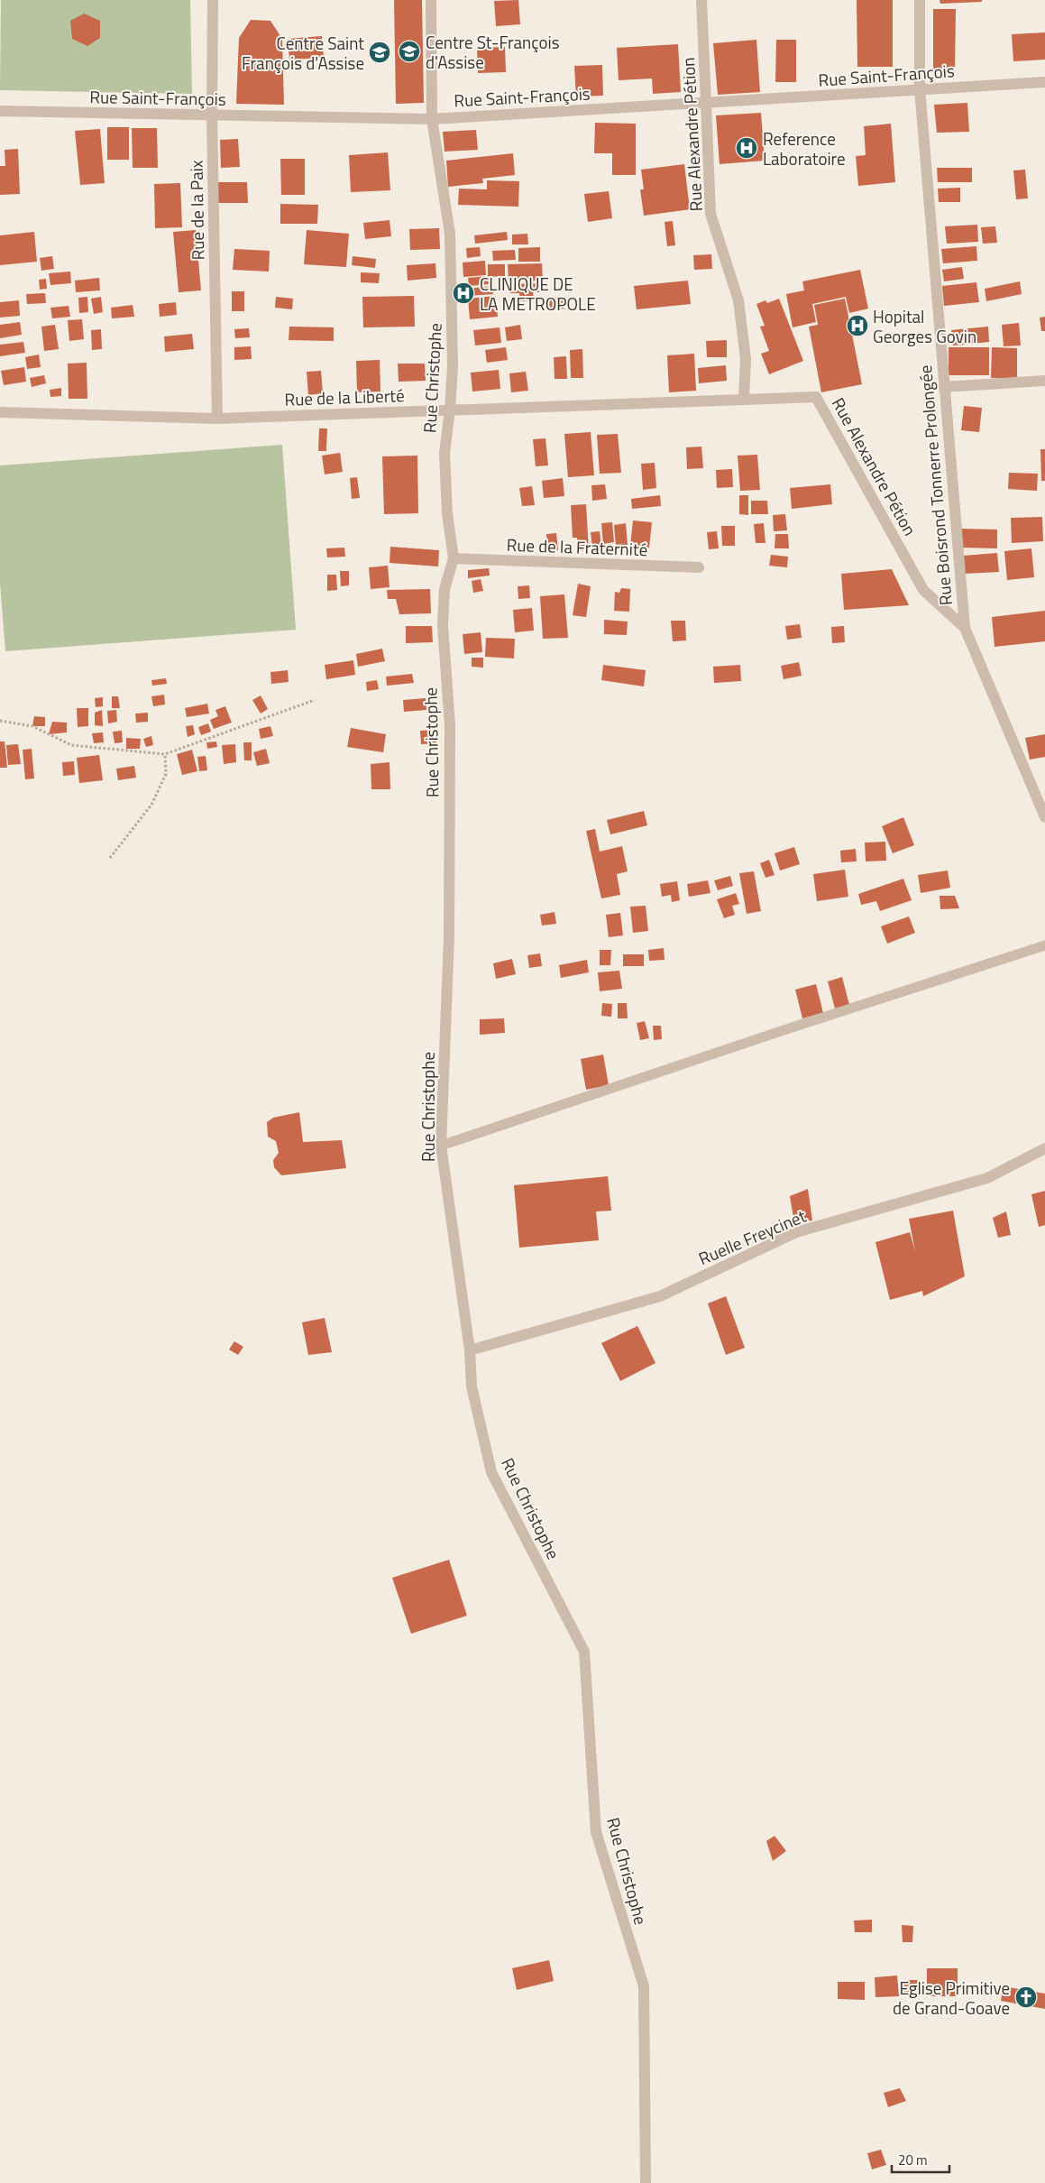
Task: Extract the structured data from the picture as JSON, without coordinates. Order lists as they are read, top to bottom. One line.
{"streets":{"street":["Rue Saint-François","Rue Alexandre Pétion","Rue de la Paix","Rue Christophe","Rue de la Liberté","Rue Boisrond Tonnerre Prolongée","Rue de la Fraternité","Ruelle Freycinet"]},"crossings":[["Rue Saint-François","Rue Alexandre Pétion"],["Rue Saint-François","Rue de la Paix"],["Rue Saint-François","Rue Christophe"],["Rue Saint-François","Rue Boisrond Tonnerre Prolongée"],["Rue Alexandre Pétion","Rue de la Liberté"],["Rue Alexandre Pétion","Rue Boisrond Tonnerre Prolongée"],["Rue de la Paix","Rue de la Liberté"],["Rue Christophe","Rue de la Liberté"],["Rue Christophe","Rue de la Fraternité"],["Rue Christophe","Ruelle Freycinet"]],"places":{"school or university":["Centre St-François d'Assise","Centre Saint François d'Assise"],"hospital":["Reference Laboratoire","CLINIQUE DE LA METROPOLE","Hopital Georges Govin"],"church":["Eglise Primitive de Grand-Goave"]},"scale_bar":"20 m"}
